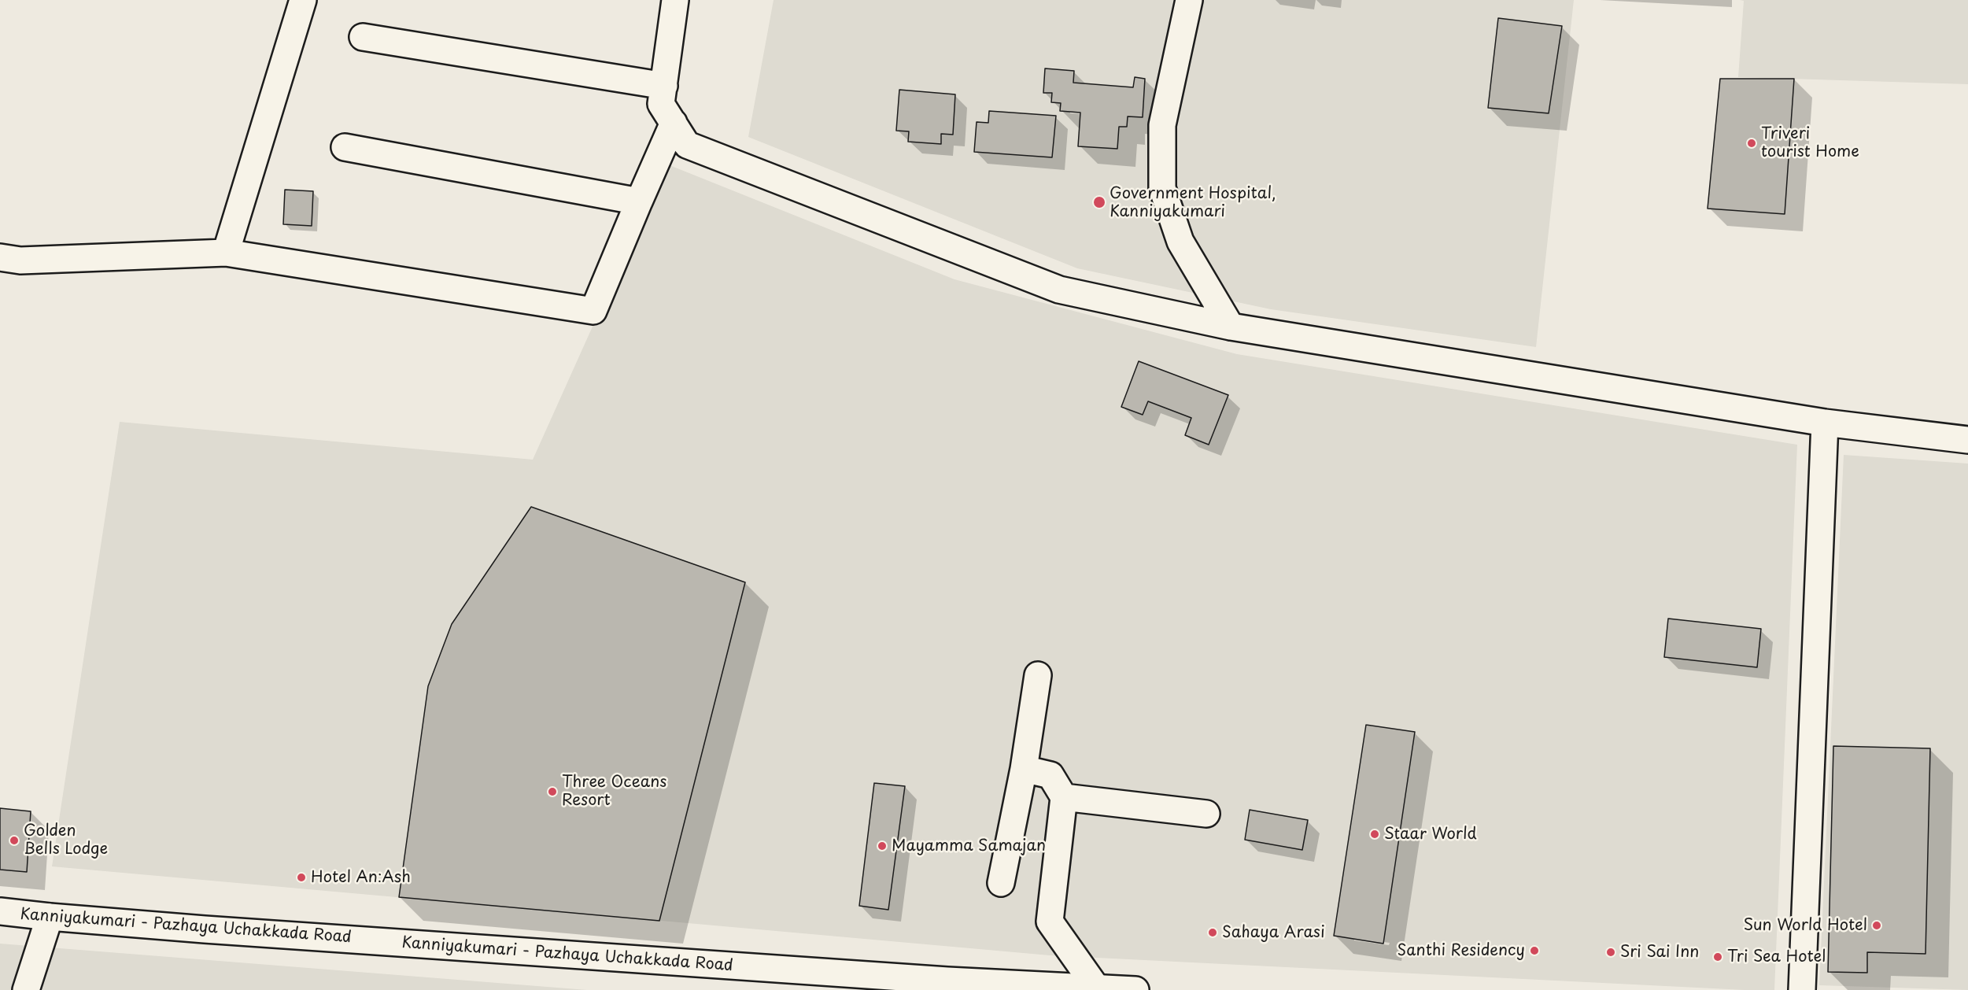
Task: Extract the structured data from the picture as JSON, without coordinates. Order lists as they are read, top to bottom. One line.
{"streets":{"street":["Kanniyakumari - Pazhaya Uchakkada Road"]},"places":["Triveri tourist Home","Government Hospital, Kanniyakumari","Three Oceans Resort","Staar World","Golden Bells Lodge","Mayamma Samajan","Hotel An:Ash","Sun World Hotel","Sahaya Arasi","Santhi Residency","Sri Sai Inn","Tri Sea Hotel"]}
